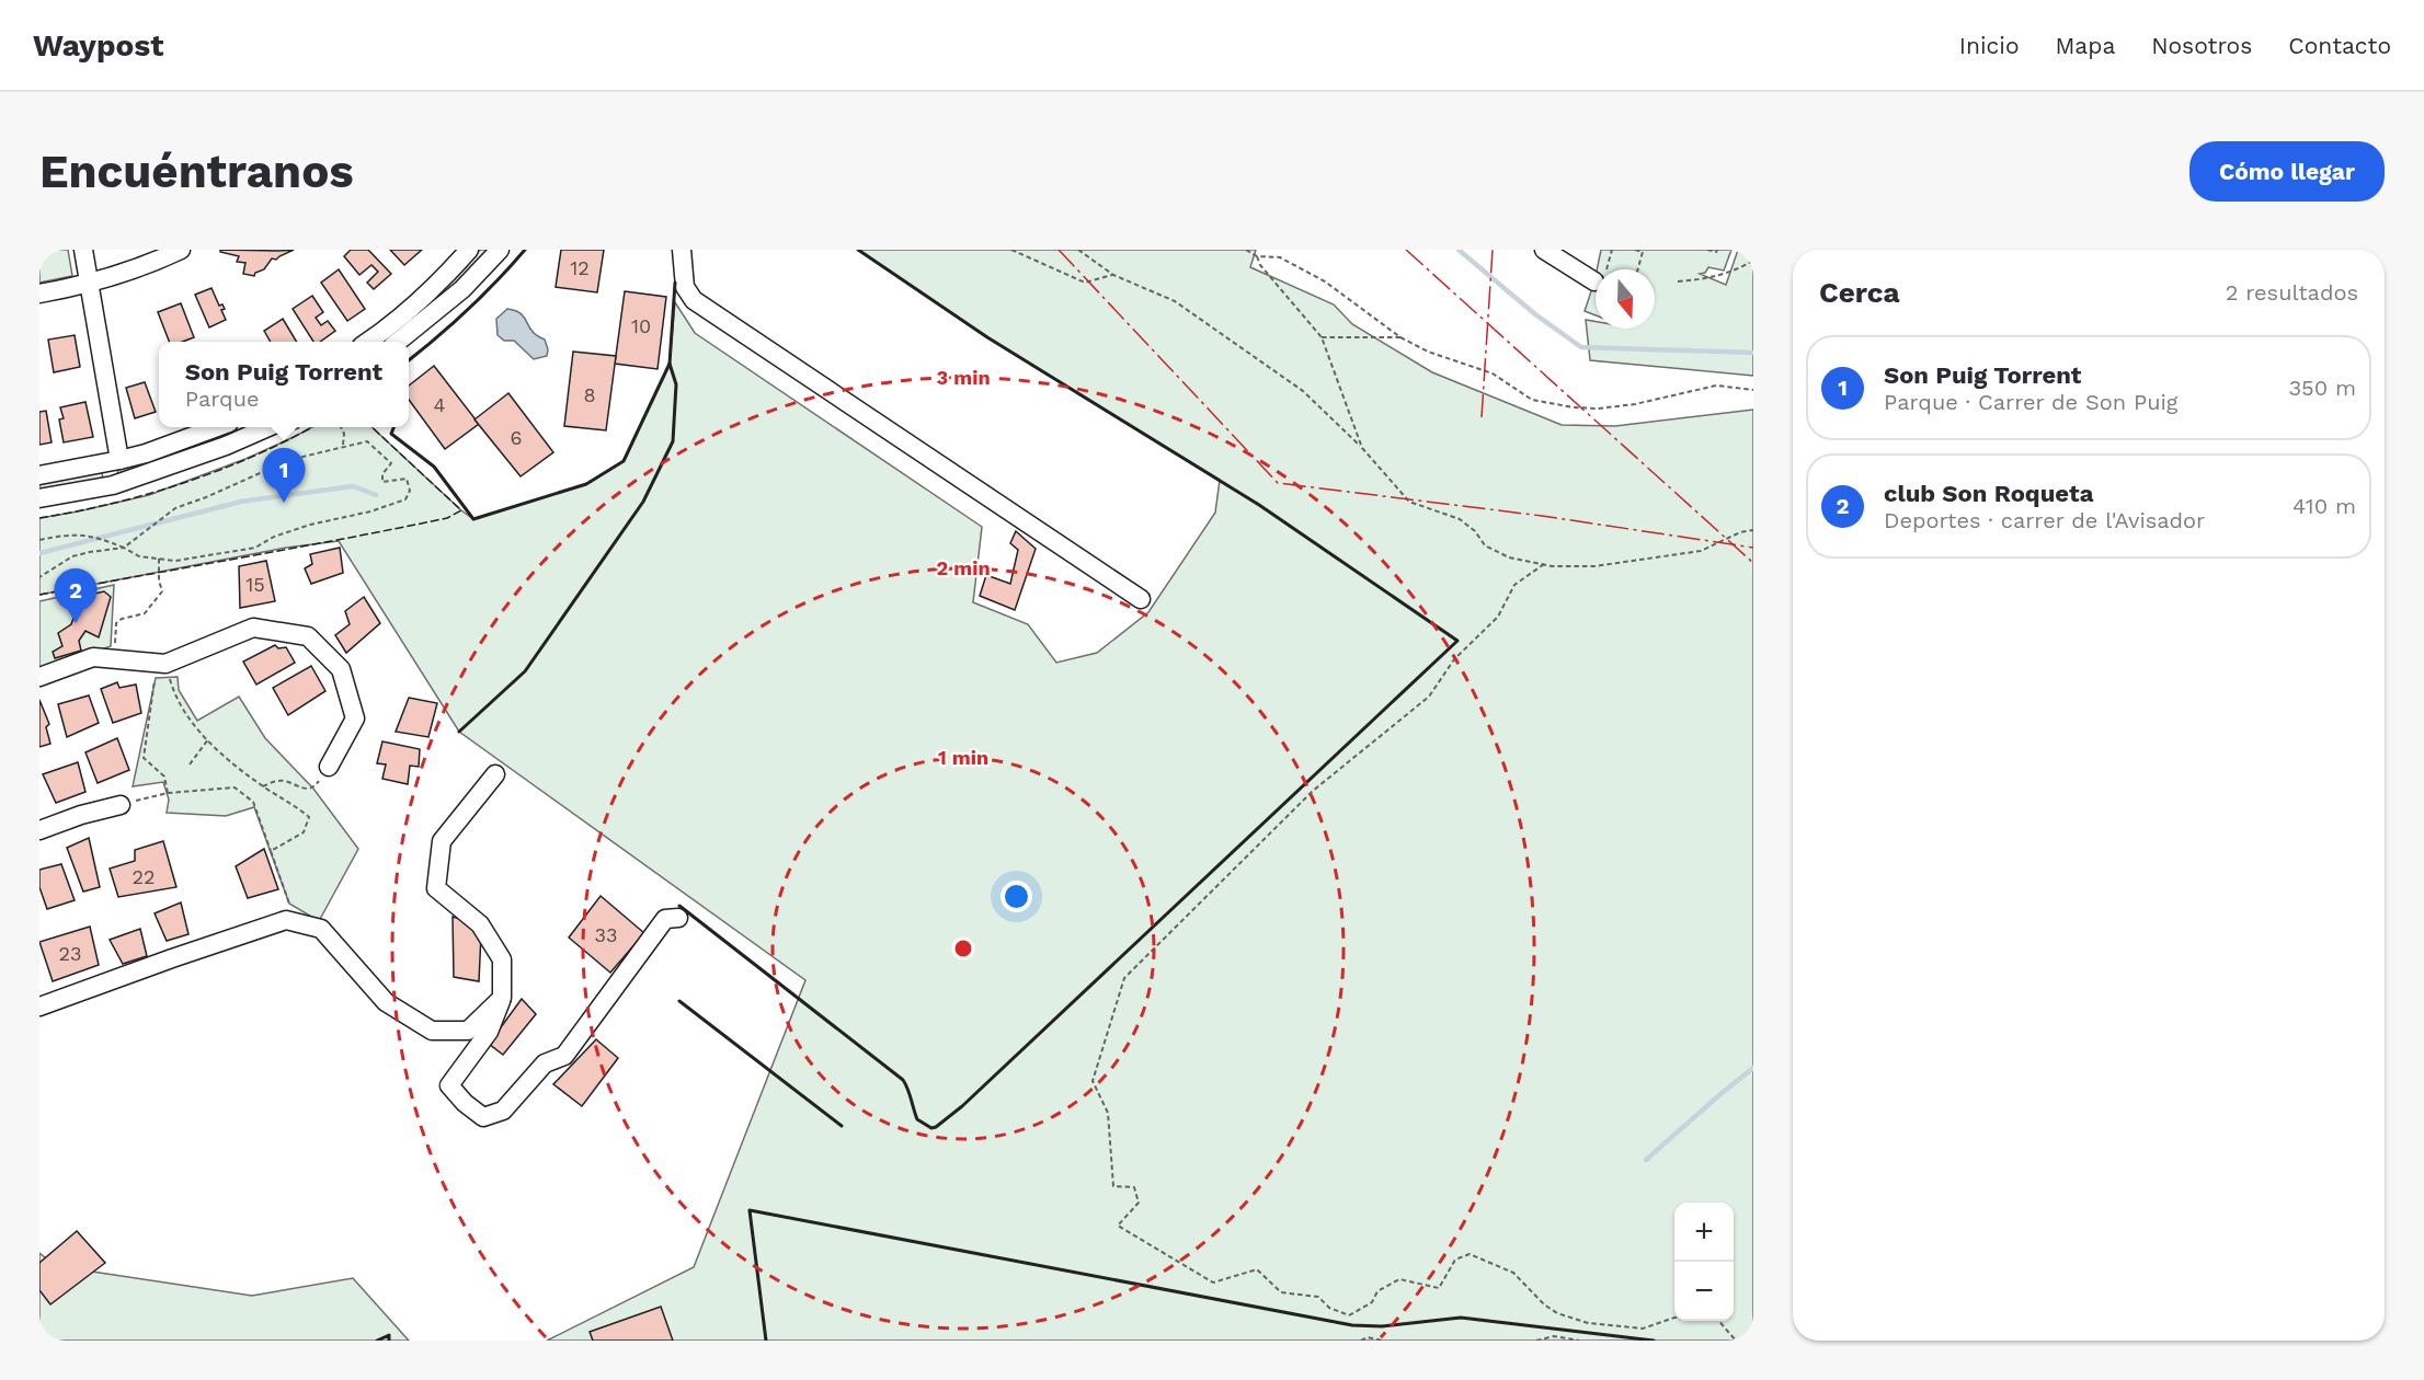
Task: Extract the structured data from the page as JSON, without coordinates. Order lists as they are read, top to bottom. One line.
{"house_numbers":["12","10","8","4","6","15","22","33","23"],"north":"bottom","page":{"header":"Waypost","nav":["Inicio","Mapa","Nosotros","Contacto"],"buttons":"Cómo llegar","title":"Encuéntranos","heading":["Cerca","2 resultados"],"list":[{"mark":"1","name":"Son Puig Torrent","note":"Parque · Carrer de Son Puig","value":"350 m"},{"mark":"2","name":"club Son Roqueta","note":"Deportes · carrer de l'Avisador","value":"410 m"}],"popup":["Son Puig Torrent","Parque"],"pins":["1","2"],"map_buttons":["+","−"]},"rings":["3 min","2 min","1 min"]}
